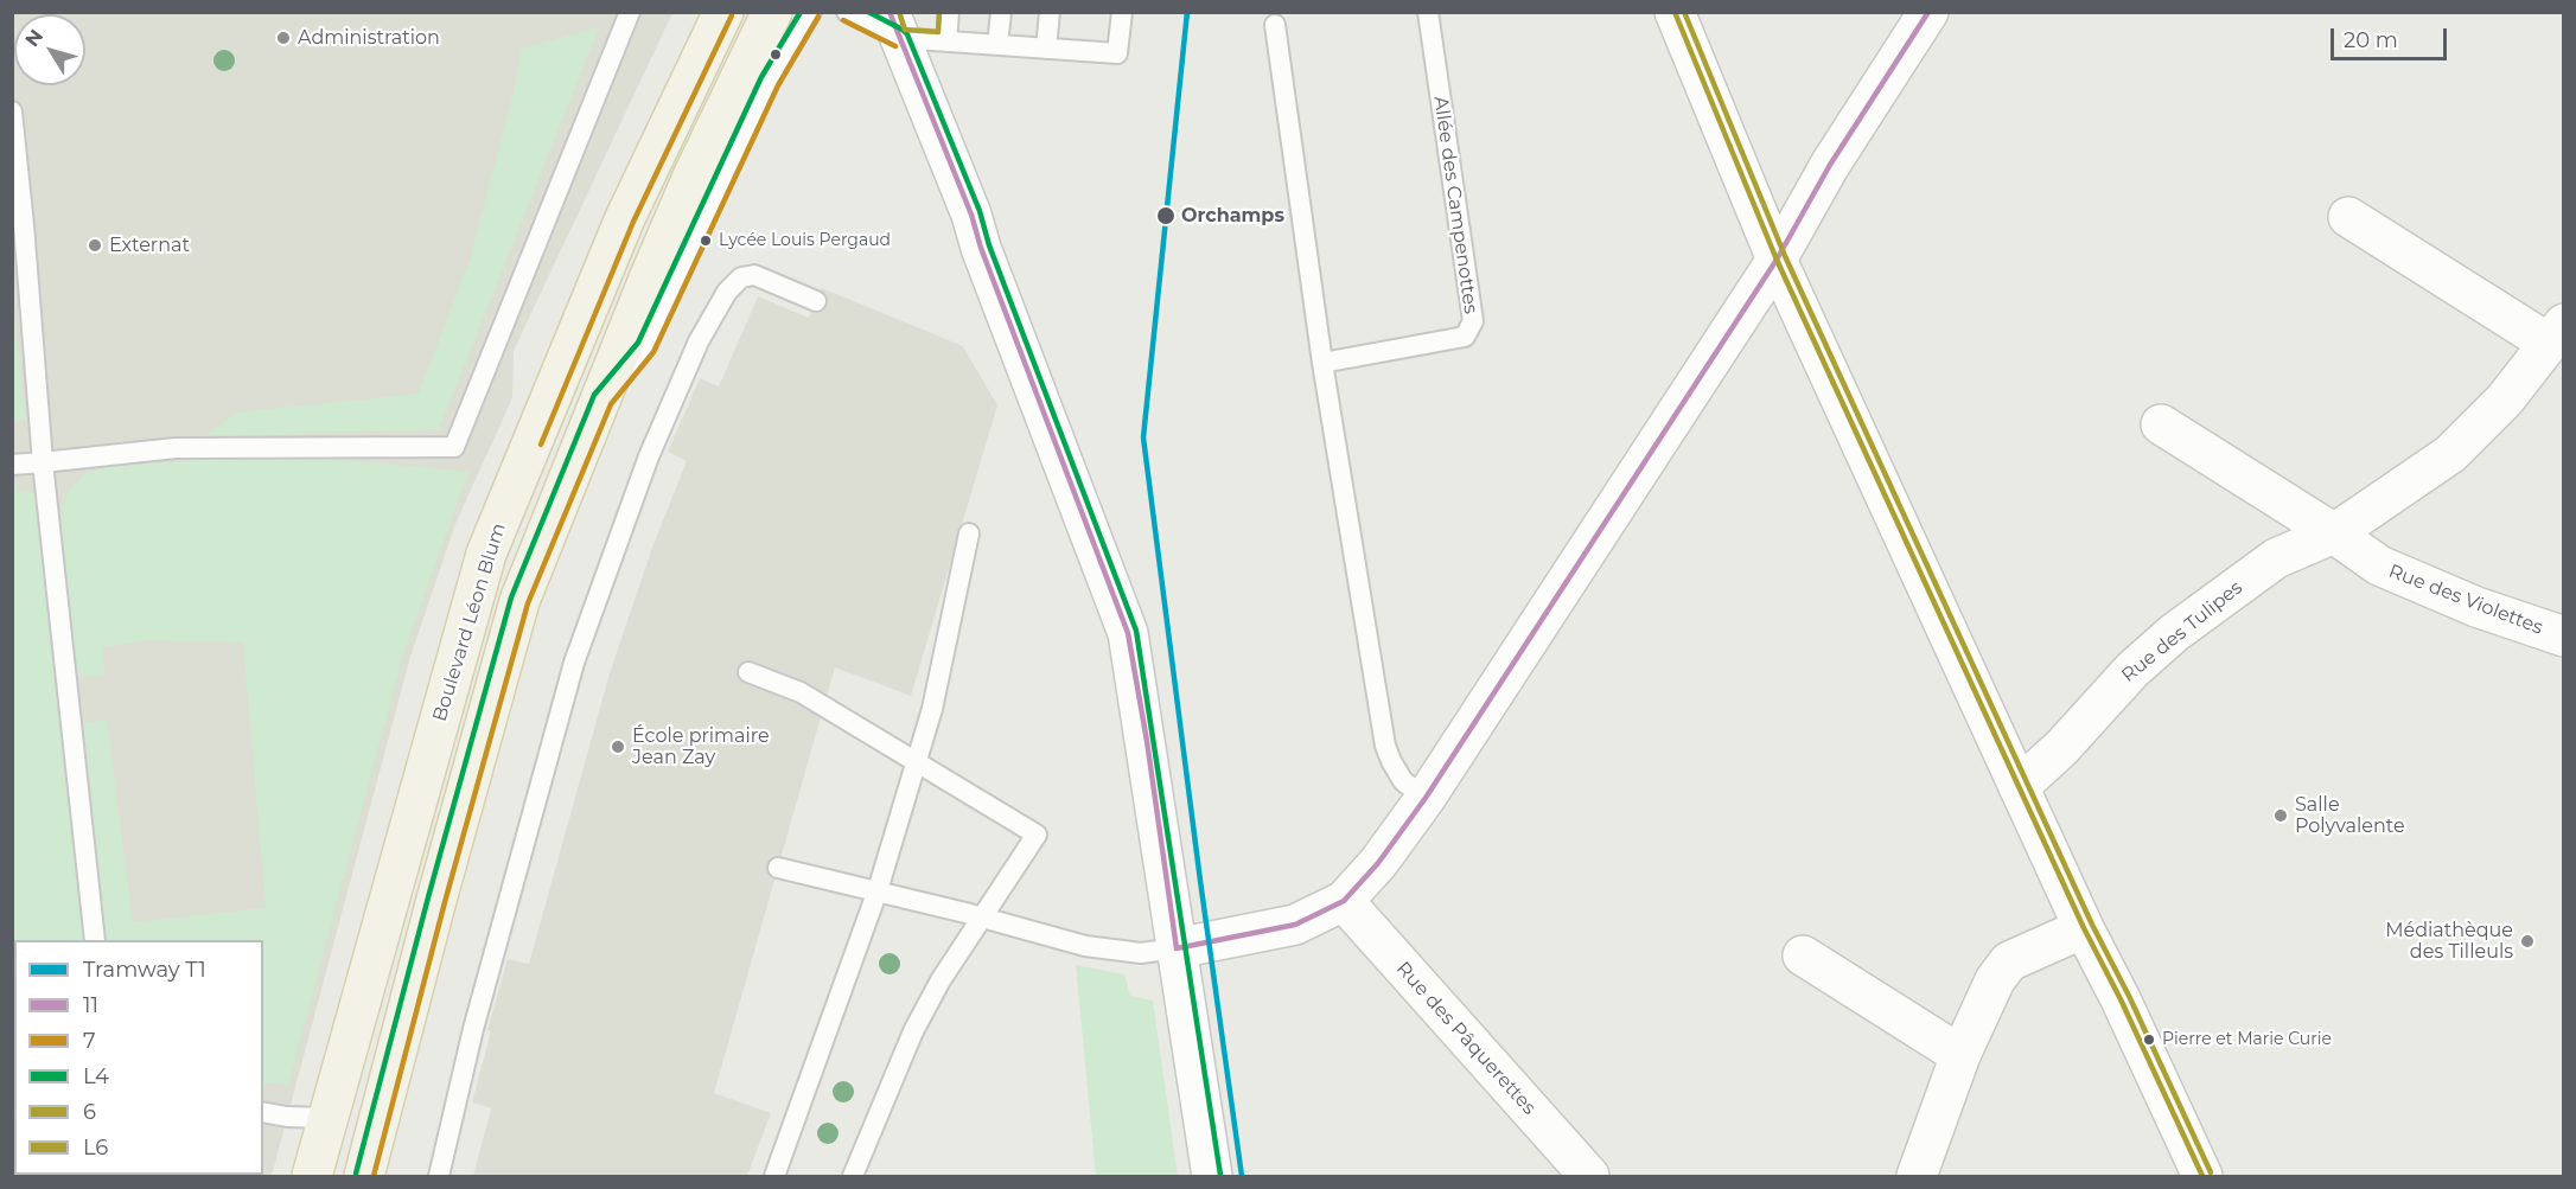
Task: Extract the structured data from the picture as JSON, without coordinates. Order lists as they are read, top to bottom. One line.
{"streets":{"main road":["Boulevard Léon Blum"],"street":["Rue des Violettes","Rue des Tulipes","Rue des Pâquerettes"],"lane":["Allée des Campenottes"]},"crossings":[["Rue des Violettes","Rue des Tulipes"]],"places":["Administration","Orchamps","Lycée Louis Pergaud","Externat","École primaire Jean Zay","Salle Polyvalente","Médiathèque des Tilleuls","Pierre et Marie Curie"],"lines":["tram line T1","transit line 11","transit line L4","transit line 6","transit line L6","transit line 7"],"legend":["Tramway T1","11","7","L4","6","L6"],"scale_bar":"20 m","north":"top left"}
